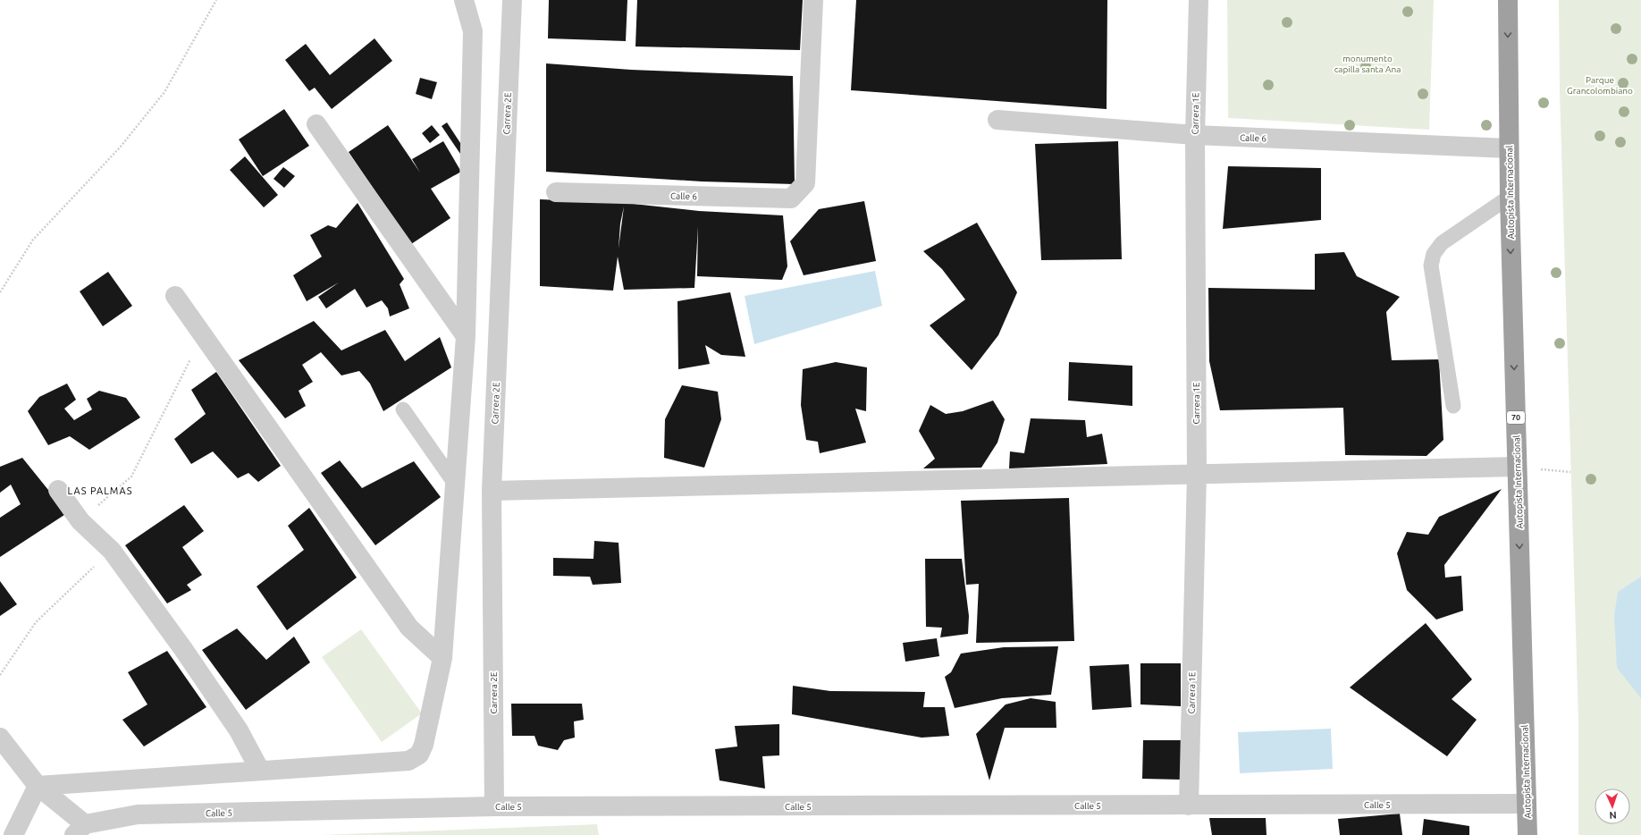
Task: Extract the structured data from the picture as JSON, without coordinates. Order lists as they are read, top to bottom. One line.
{"streets":{"highway":["Autopista Internacional","70"],"street":["Carrera 2E","Carrera 1E","Calle 6","Calle 5"]},"crossings":[["Carrera 2E","Calle 5"],["Carrera 1E","Calle 6"],["Carrera 1E","Calle 5"],["Calle 6","Autopista Internacional"],["Autopista Internacional","Calle 5"]],"one_way":["Autopista Internacional"],"districts":["LAS PALMAS"],"parks":["monumento capilla santa Ana","Parque Grancolombiano"],"north":"bottom"}
